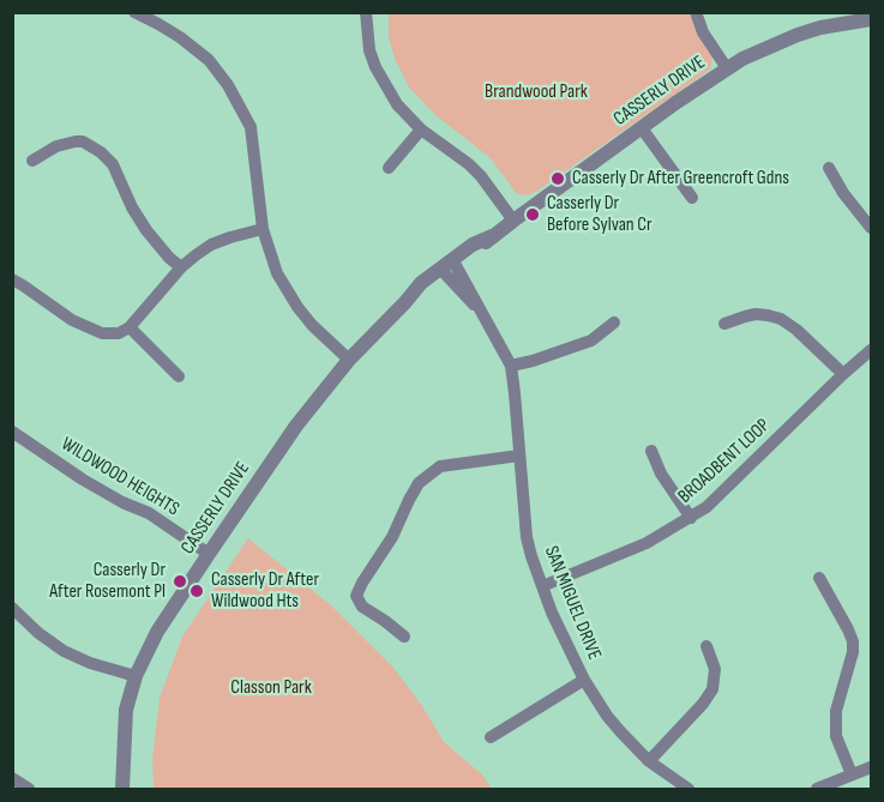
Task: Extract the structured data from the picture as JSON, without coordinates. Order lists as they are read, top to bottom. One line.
{"streets":{"street":["CASSERLY DRIVE","BROADBENT LOOP","WILDWOOD HEIGHTS","SAN MIGUEL DRIVE"]},"crossings":[["CASSERLY DRIVE","WILDWOOD HEIGHTS"],["CASSERLY DRIVE","SAN MIGUEL DRIVE"],["BROADBENT LOOP","SAN MIGUEL DRIVE"]],"parks":["Brandwood Park","Classon Park"],"places":["Casserly Dr After Greencroft Gdns","Casserly Dr Before Sylvan Cr","Casserly Dr After Rosemont Pl","Casserly Dr After Wildwood Hts"]}
